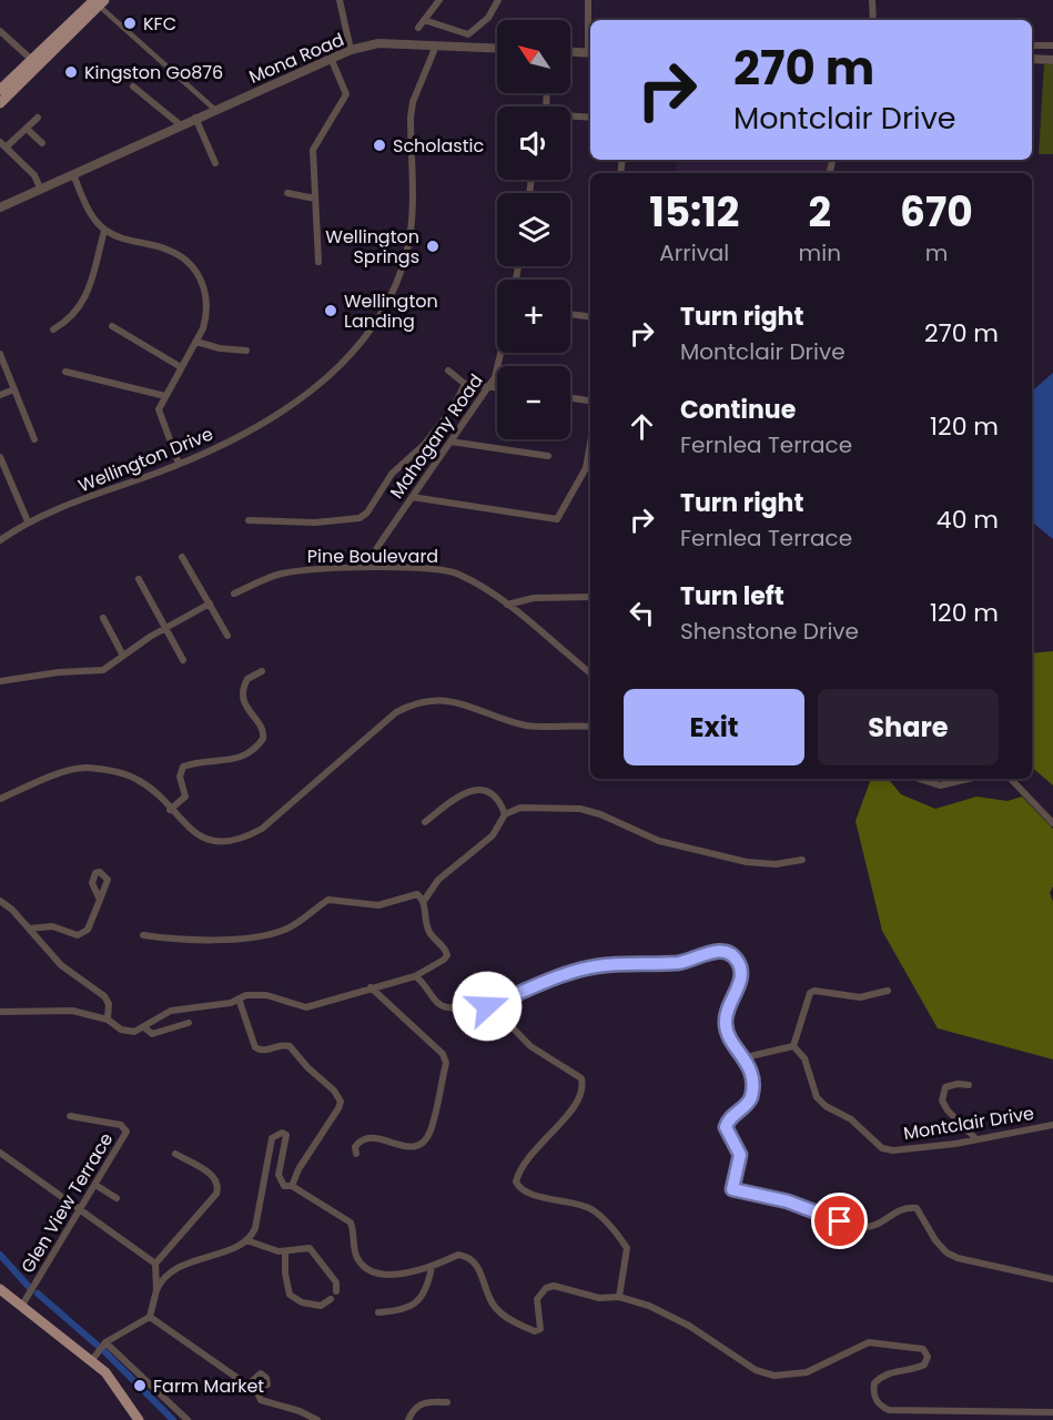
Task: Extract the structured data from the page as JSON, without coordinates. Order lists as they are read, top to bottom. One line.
{"streets":{"street":["Mona Road","Mahogany Road","Wellington Drive","Pine Boulevard","Montclair Drive","Glen View Terrace"]},"crossings":[["Mona Road","Wellington Drive"],["Mahogany Road","Pine Boulevard"]],"places":["KFC","Kingston Go876","Scholastic","Wellington Springs","Wellington Landing","Farm Market"],"north":"top left","page":{"map_buttons":["+","−"],"turn":["270 m","Montclair Drive"],"eta":["15:12","Arrival","2","min","670","m"],"list":[{"name":"Turn right","note":"Montclair Drive","value":"270 m"},{"name":"Continue","note":"Fernlea Terrace","value":"120 m"},{"name":"Turn right","note":"Fernlea Terrace","value":"40 m"},{"name":"Turn left","note":"Shenstone Drive","value":"120 m"}],"buttons":["Exit","Share"]}}
